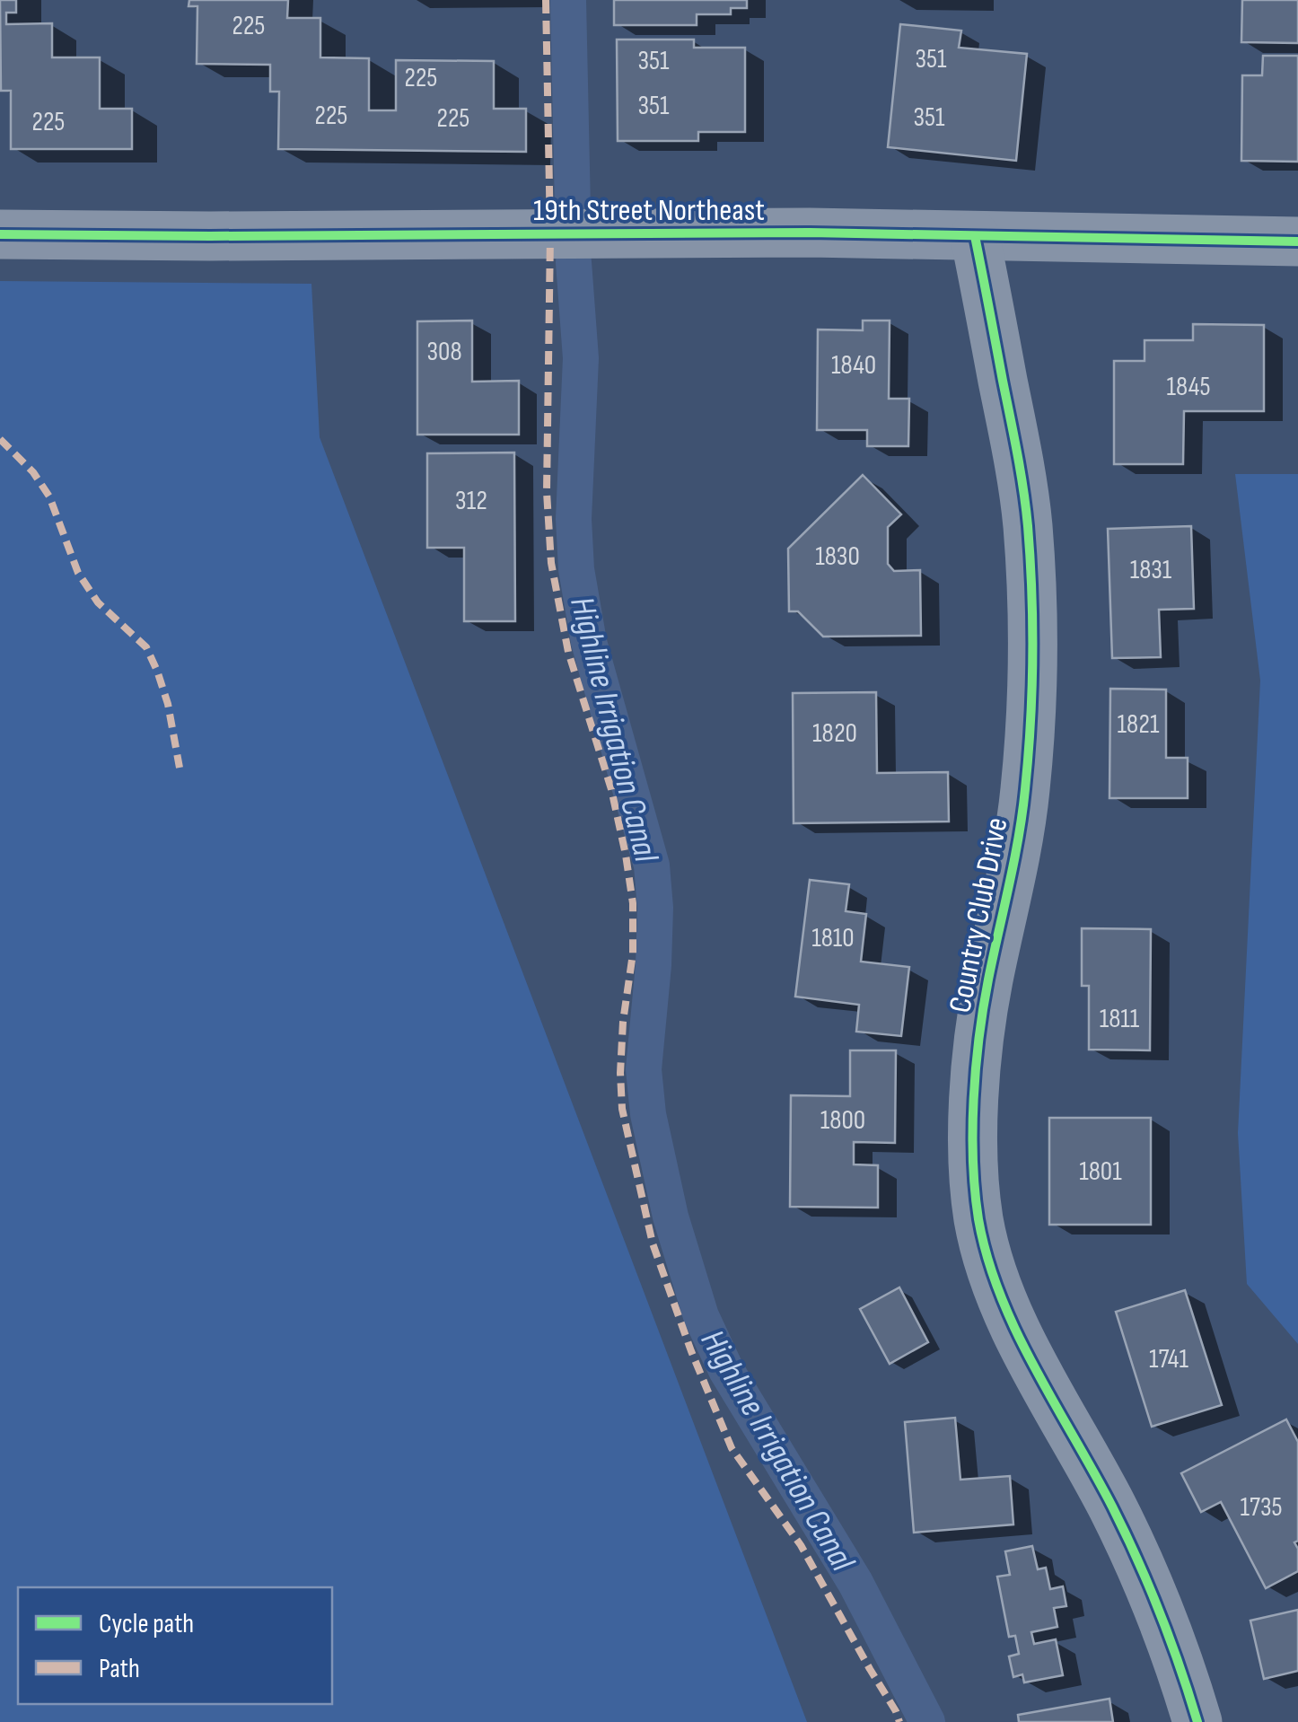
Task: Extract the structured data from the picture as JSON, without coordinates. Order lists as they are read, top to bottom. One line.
{"streets":{"street":["19th Street Northeast","Country Club Drive"]},"crossings":[["19th Street Northeast","Country Club Drive"]],"water":["Highline Irrigation Canal"],"house_numbers":["225","351","351","225","351","225","351","225","225","308","1840","1845","312","1830","1831","1821","1820","1810","1811","1800","1801","1741","1735"],"legend":["Cycle path","Path"]}
